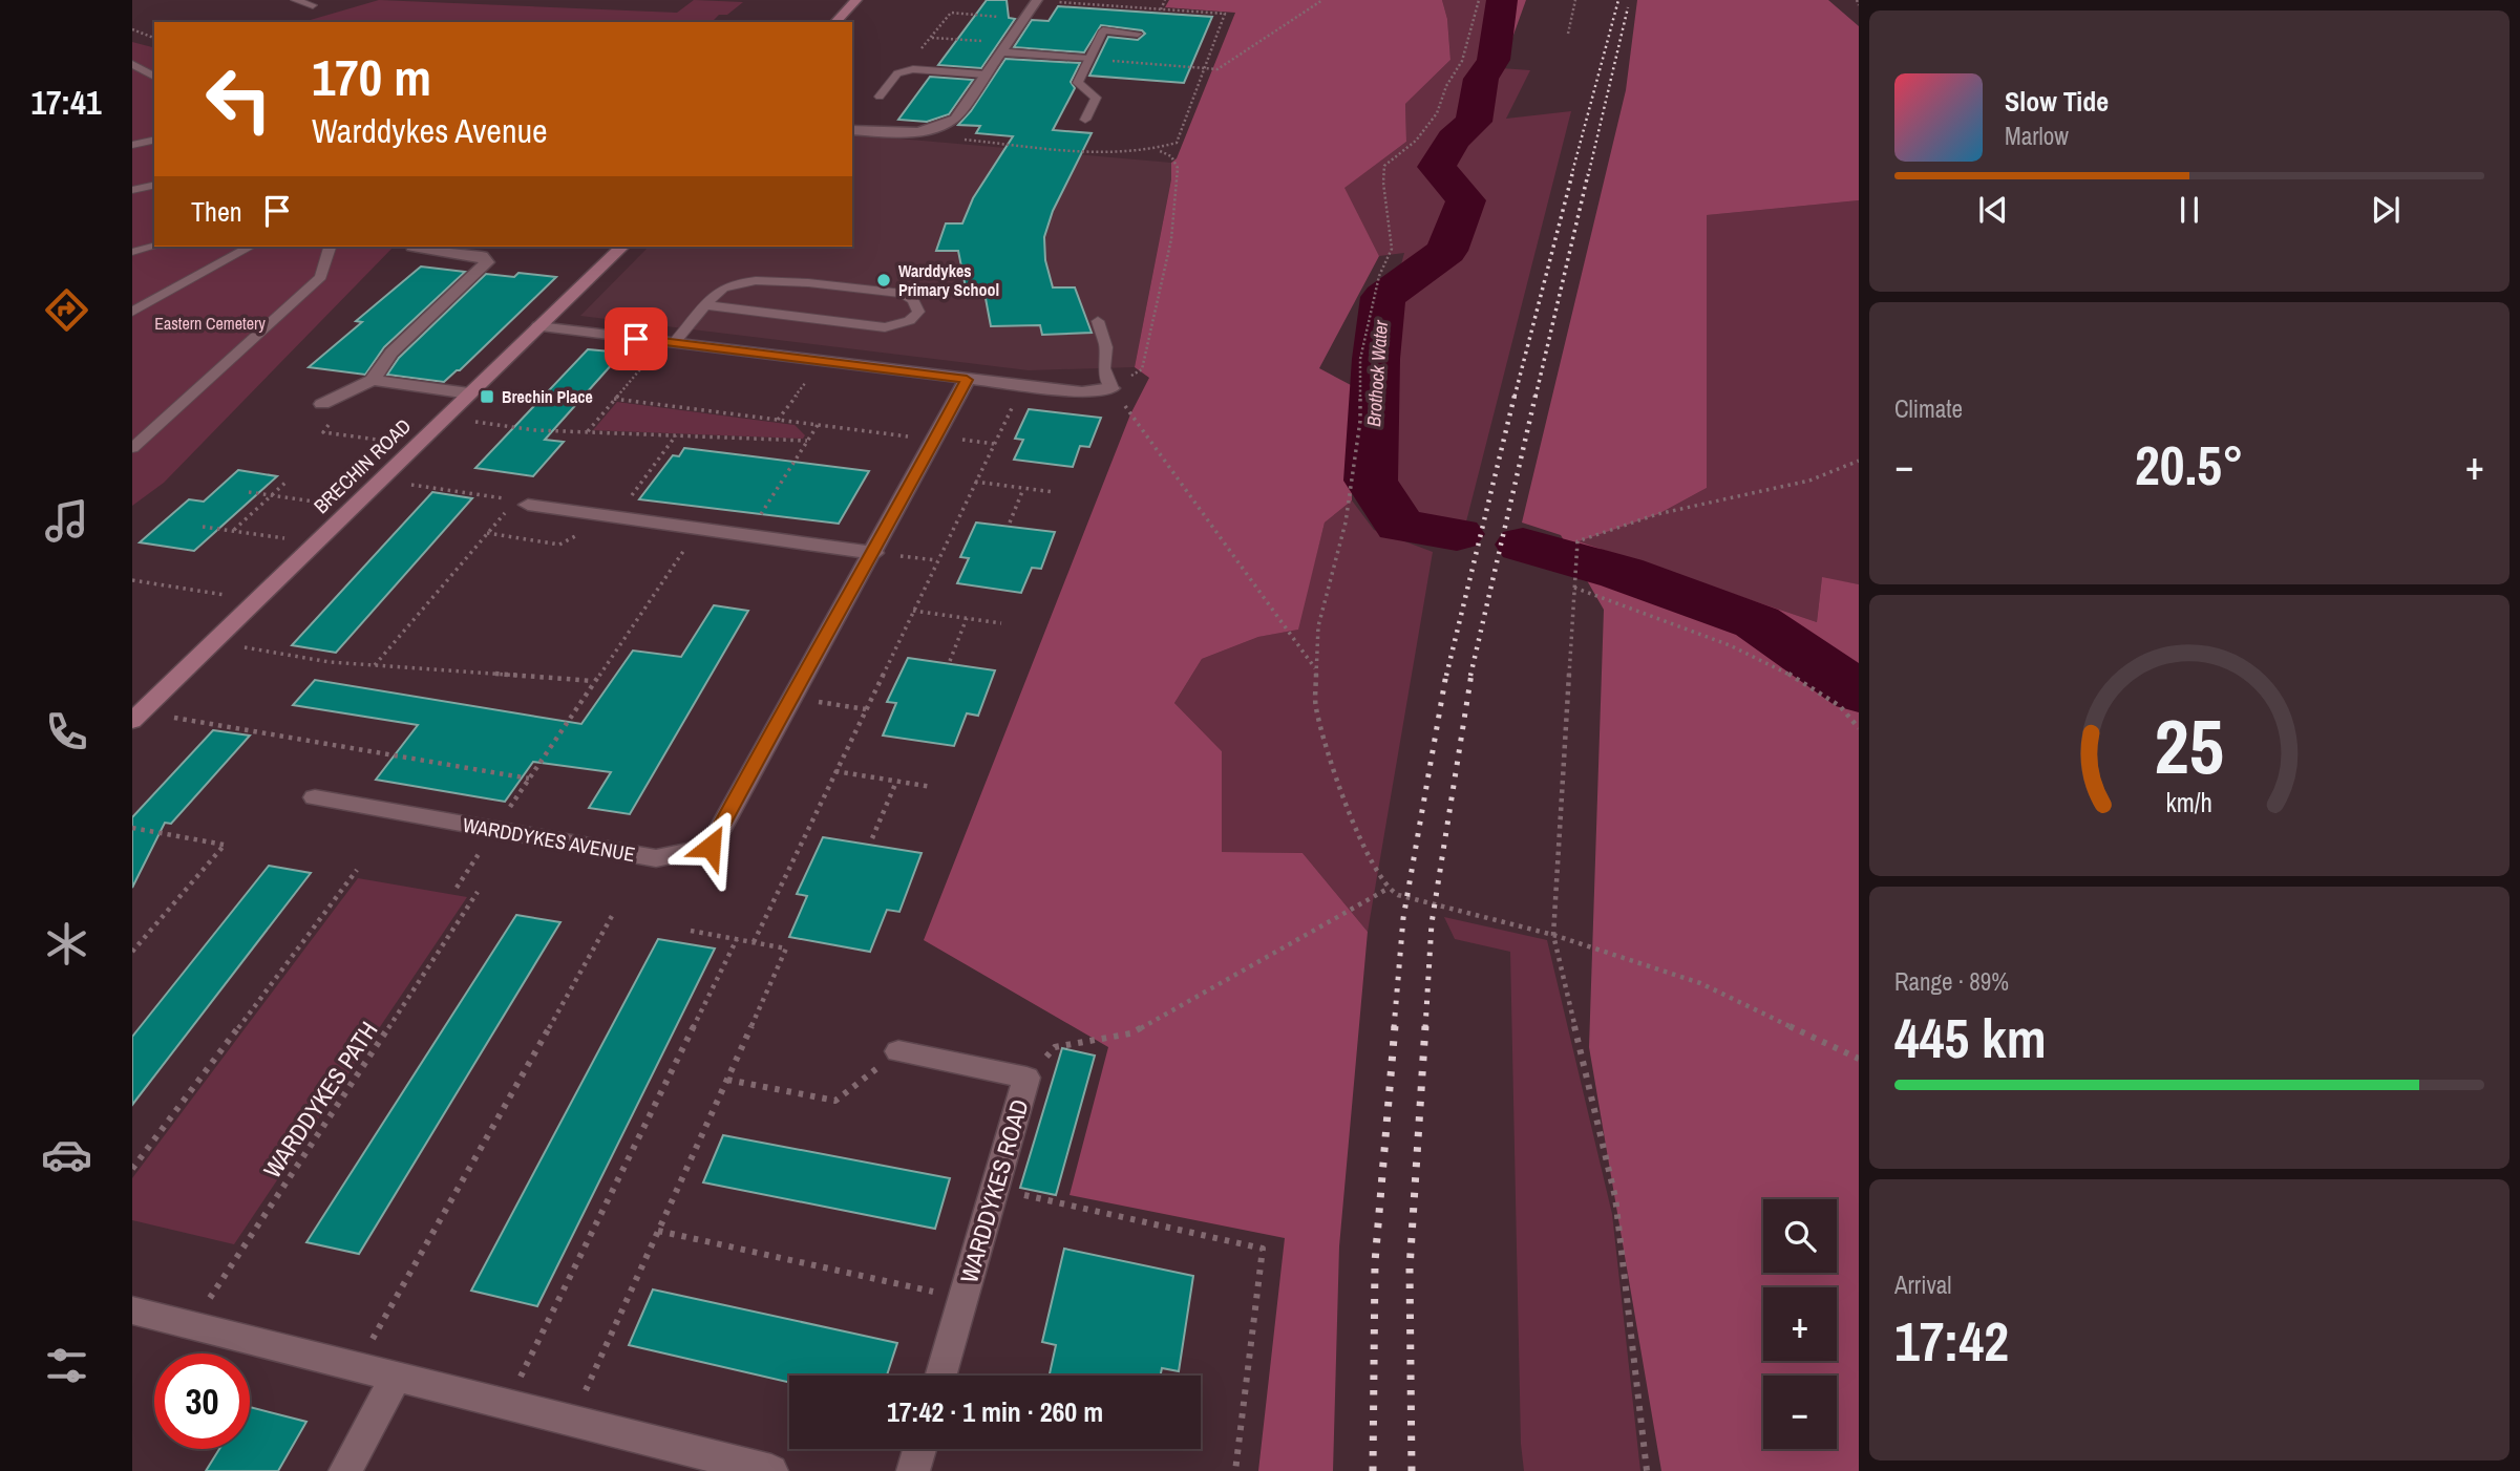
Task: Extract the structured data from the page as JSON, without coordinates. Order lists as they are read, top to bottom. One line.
{"streets":{"street":["BRECHIN ROAD","WARDDYKES AVENUE","WARDDYKES ROAD"],"path":["WARDDYKES PATH"]},"water":["Brothock Water"],"parks":["Eastern Cemetery"],"places":{"other":["Warddykes Primary School"],"transit":["Brechin Place"]},"page":{"tabs":"17:41","turn":["170 m","Warddykes Avenue"],"song":["Slow Tide","Marlow"],"then":"Then","tile":["Climate",["Range · 89%","445 km"],["Arrival","17:42"]],"heat":["−","20.5°","+"],"map_buttons":["+","−"],"limit":"30","trip":"17:42 · 1 min · 260 m","gauge":["25","km/h"]}}
